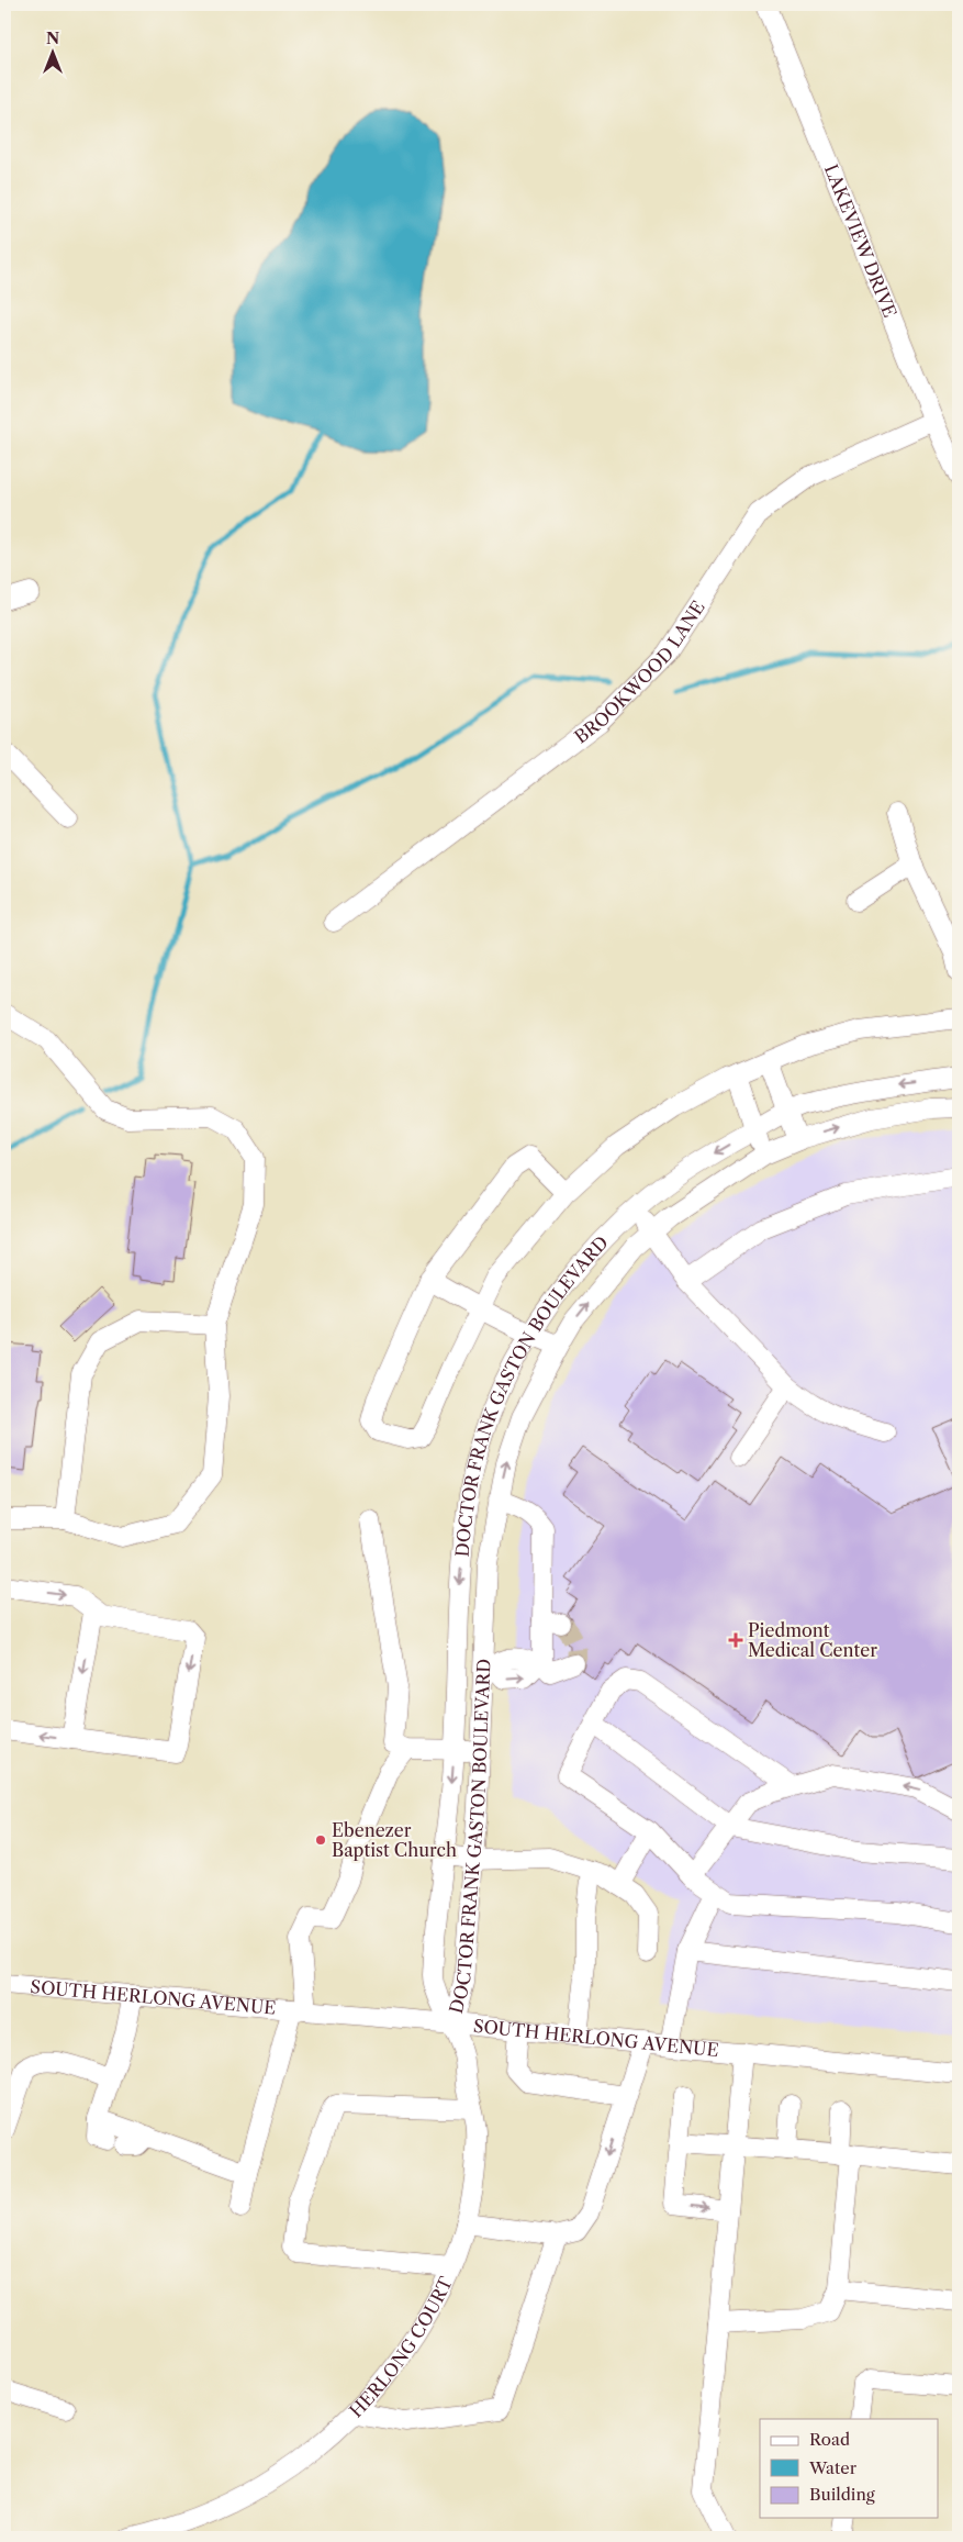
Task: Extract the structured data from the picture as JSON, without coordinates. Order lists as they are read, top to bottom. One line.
{"streets":{"street":["LAKEVIEW DRIVE","BROOKWOOD LANE","DOCTOR FRANK GASTON BOULEVARD","SOUTH HERLONG AVENUE","HERLONG COURT"]},"crossings":[["LAKEVIEW DRIVE","BROOKWOOD LANE"],["DOCTOR FRANK GASTON BOULEVARD","SOUTH HERLONG AVENUE"],["DOCTOR FRANK GASTON BOULEVARD","HERLONG COURT"],["SOUTH HERLONG AVENUE","HERLONG COURT"]],"places":{"health":["Piedmont Medical Center"],"other":["Ebenezer Baptist Church"]},"legend":["Road","Water","Building"],"north":"top"}
